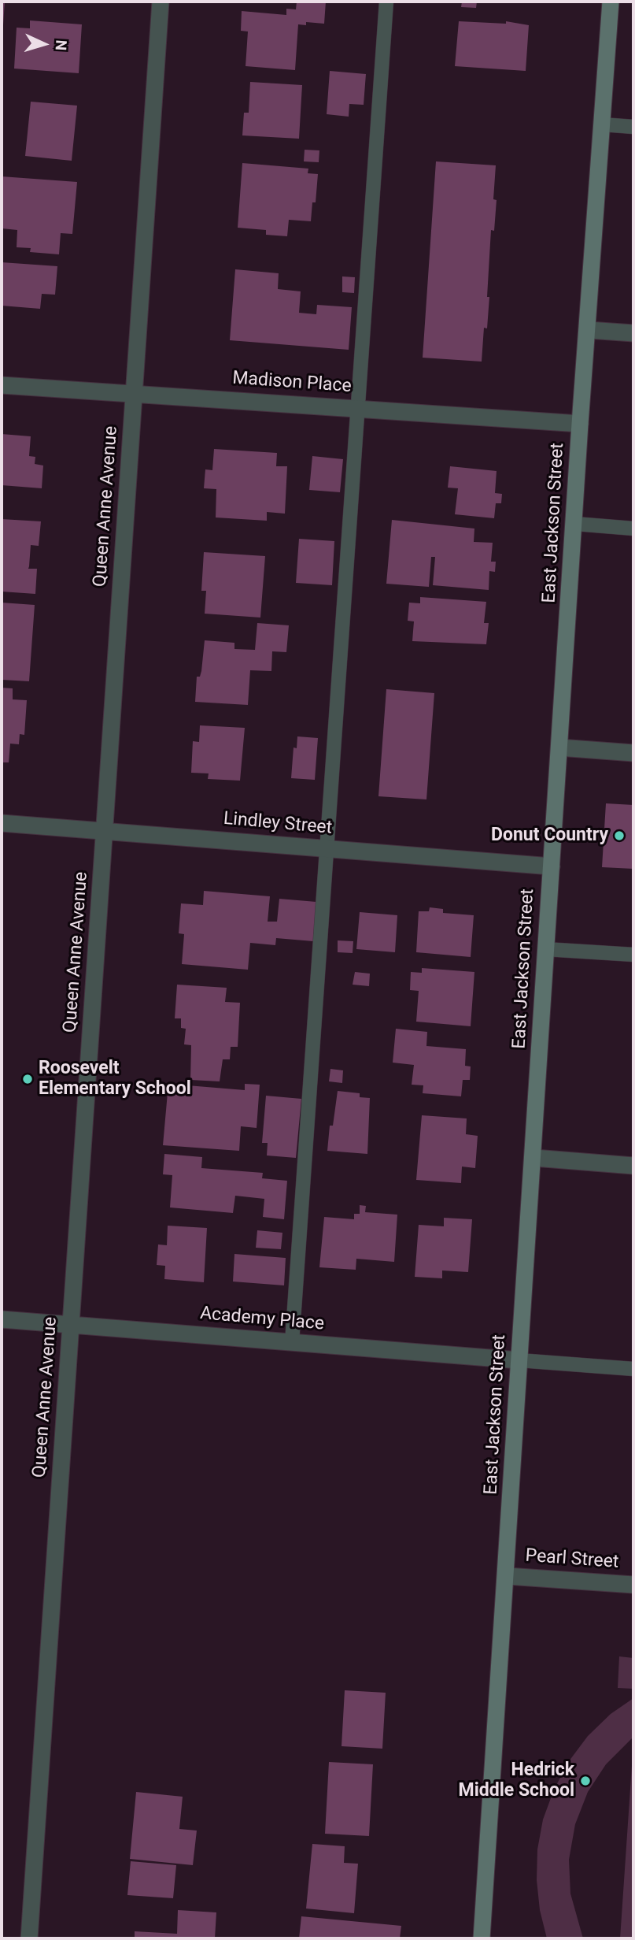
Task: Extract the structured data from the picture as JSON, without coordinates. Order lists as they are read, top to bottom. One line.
{"streets":{"street":["Madison Place","Queen Anne Avenue","East Jackson Street","Lindley Street","Academy Place","Pearl Street"]},"crossings":[["Madison Place","Queen Anne Avenue"],["Madison Place","East Jackson Street"],["Queen Anne Avenue","Lindley Street"],["Queen Anne Avenue","Academy Place"],["East Jackson Street","Lindley Street"],["East Jackson Street","Academy Place"],["East Jackson Street","Pearl Street"]],"places":["Donut Country","Roosevelt Elementary School","Hedrick Middle School"],"north":"right"}
